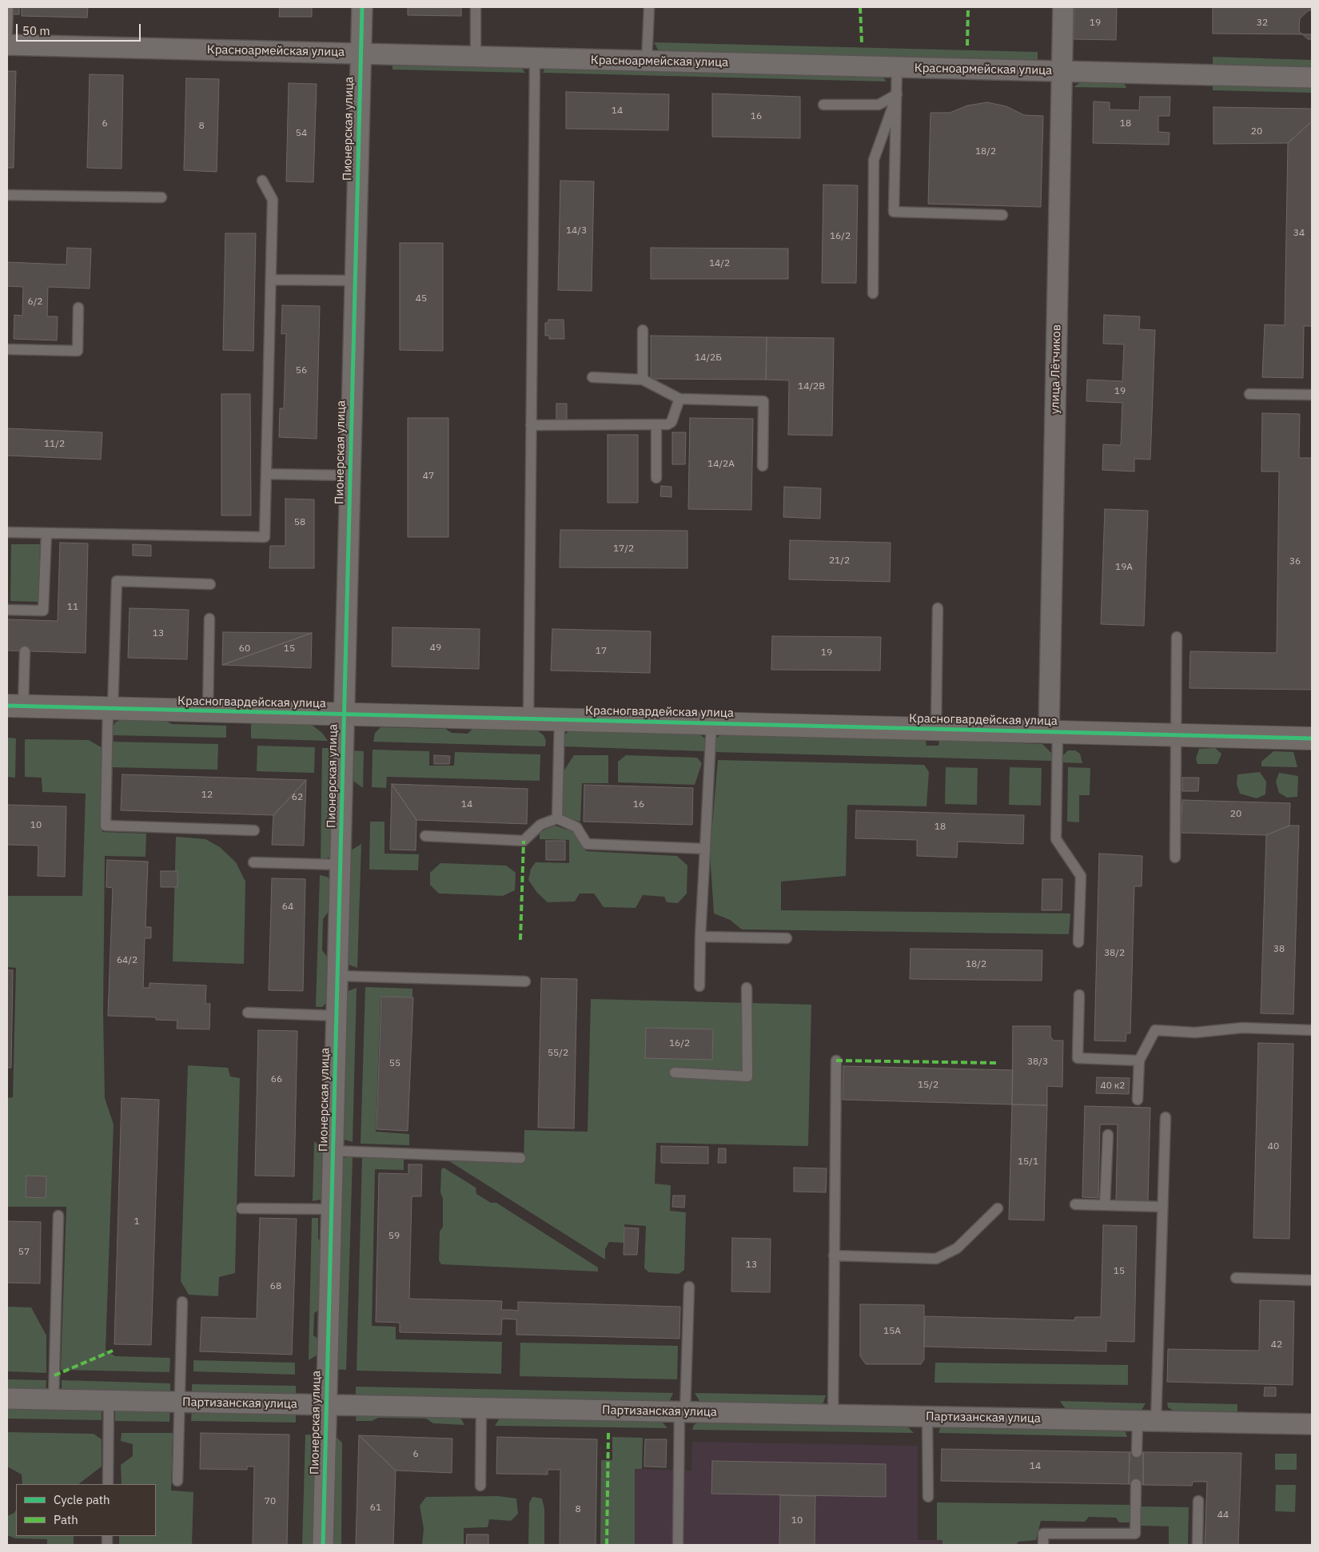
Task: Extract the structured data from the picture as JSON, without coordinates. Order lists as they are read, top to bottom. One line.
{"streets":{"street":["Красноармейская улица","Пионерская улица","улица Лётчиков","Красногвардейская улица","Партизанская улица"]},"crossings":[["Красноармейская улица","Пионерская улица"],["Красноармейская улица","улица Лётчиков"],["Пионерская улица","Красногвардейская улица"],["Пионерская улица","Партизанская улица"],["улица Лётчиков","Красногвардейская улица"]],"house_numbers":["19","32","14","16","6","18","8","20","54","18/2","14/3","34","16/2","14/2","45","6/2","14/2Б","56","14/2В","19","11/2","14/2А","47","58","17/2","21/2","36","19А","11","13","49","60","15","17","19","12","62","14","16","20","10","18","64","38","38/2","64/2","18/2","16/2","55/2","38/3","55","66","15/2","40 к2","40","15/1","1","59","57","13","15","68","15А","42","6","14","70","61","8","44","10"],"legend":["Cycle path","Path"],"scale_bar":"50 m"}
